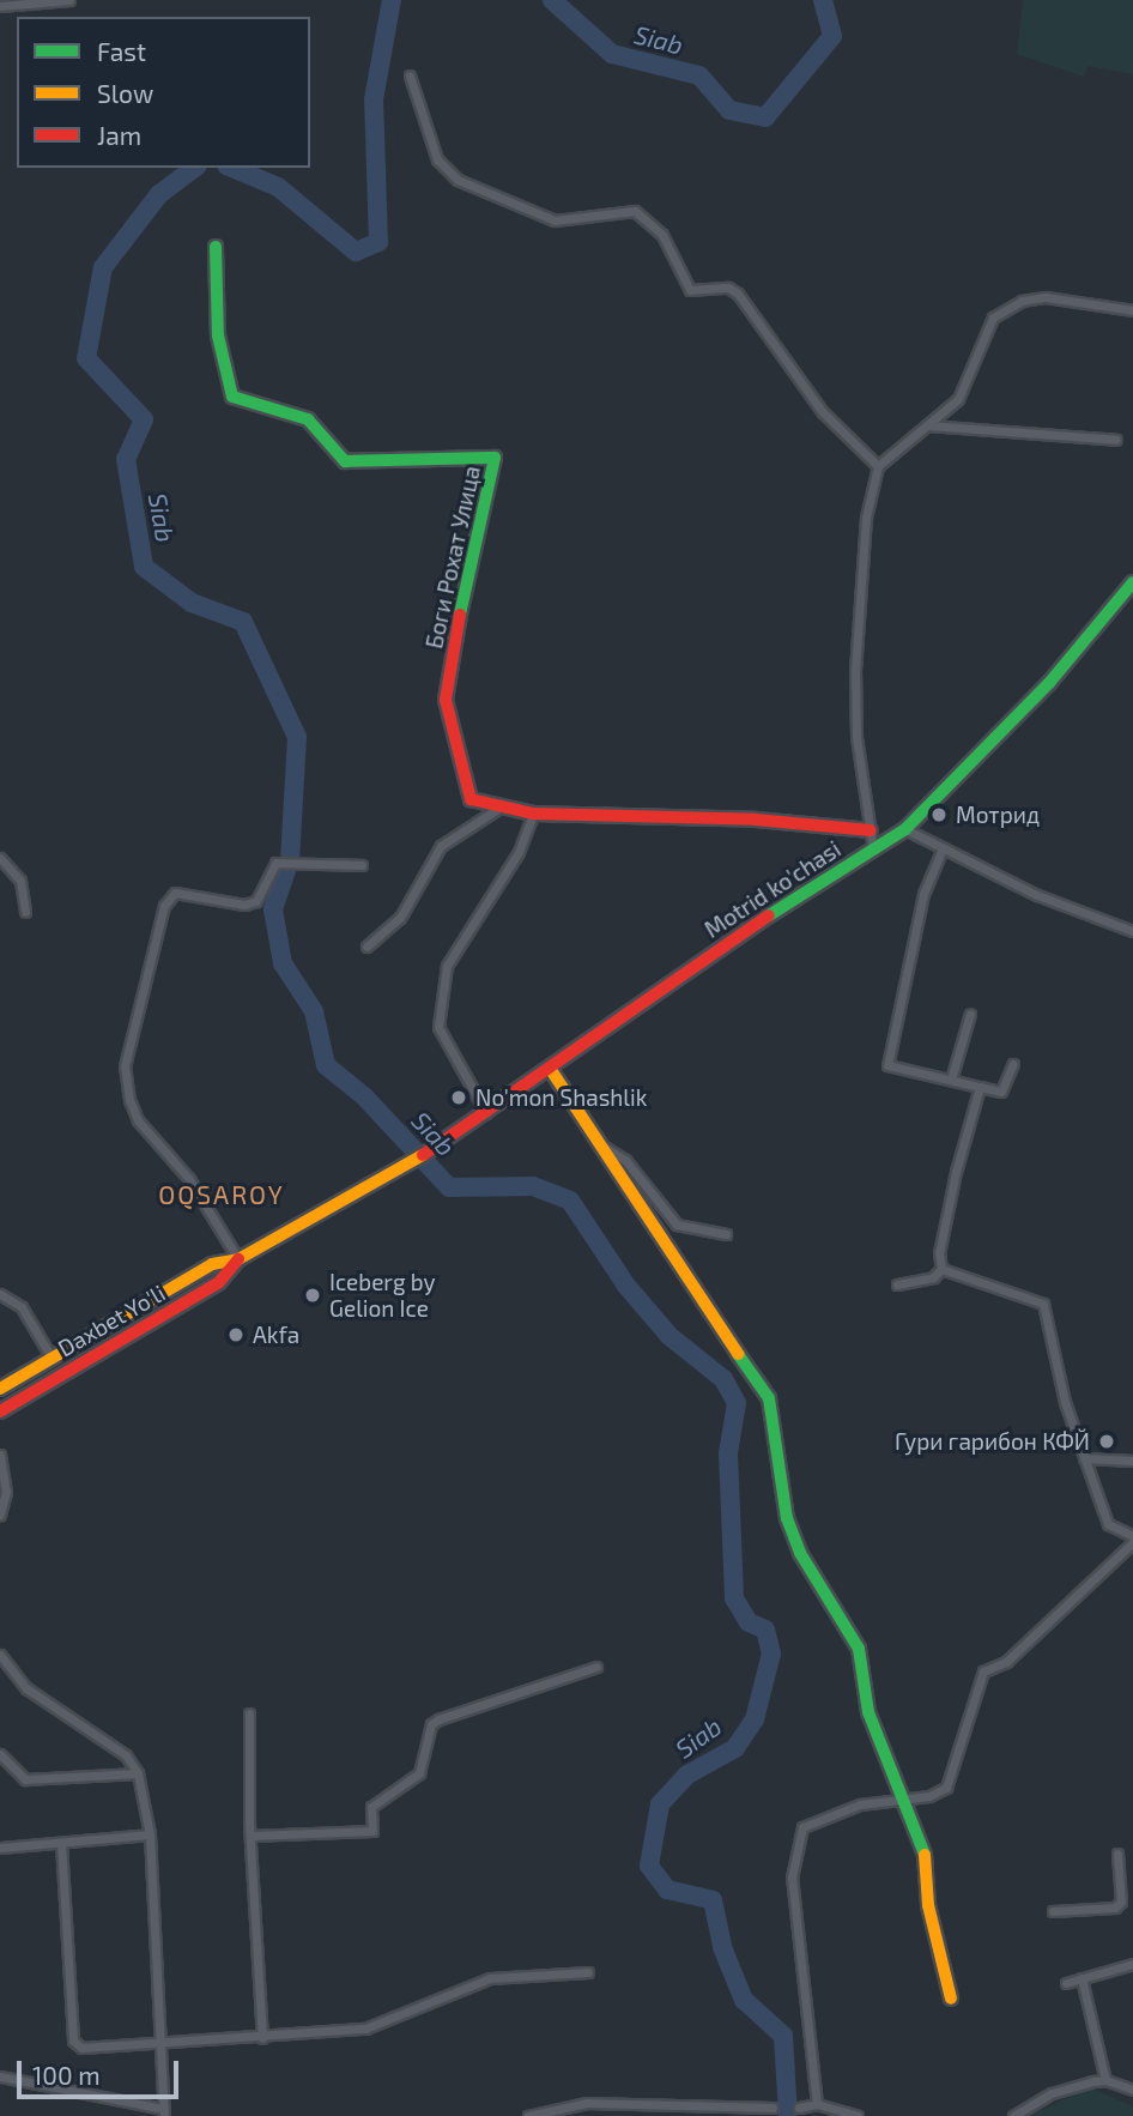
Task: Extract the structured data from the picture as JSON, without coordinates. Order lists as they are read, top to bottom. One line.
{"streets":{"street":["Боги Рохат Улица","Motrid ko'chasi","Daxbet Yo'li"]},"crossings":[["Motrid ko'chasi","Daxbet Yo'li"]],"districts":["OQSAROY"],"water":["Siab"],"places":["Мотрид","No'mon Shashlik","Iceberg by Gelion Ice","Akfa","Гури гарибон КФЙ"],"legend":["Fast","Slow","Jam"],"scale_bar":"100 m"}
